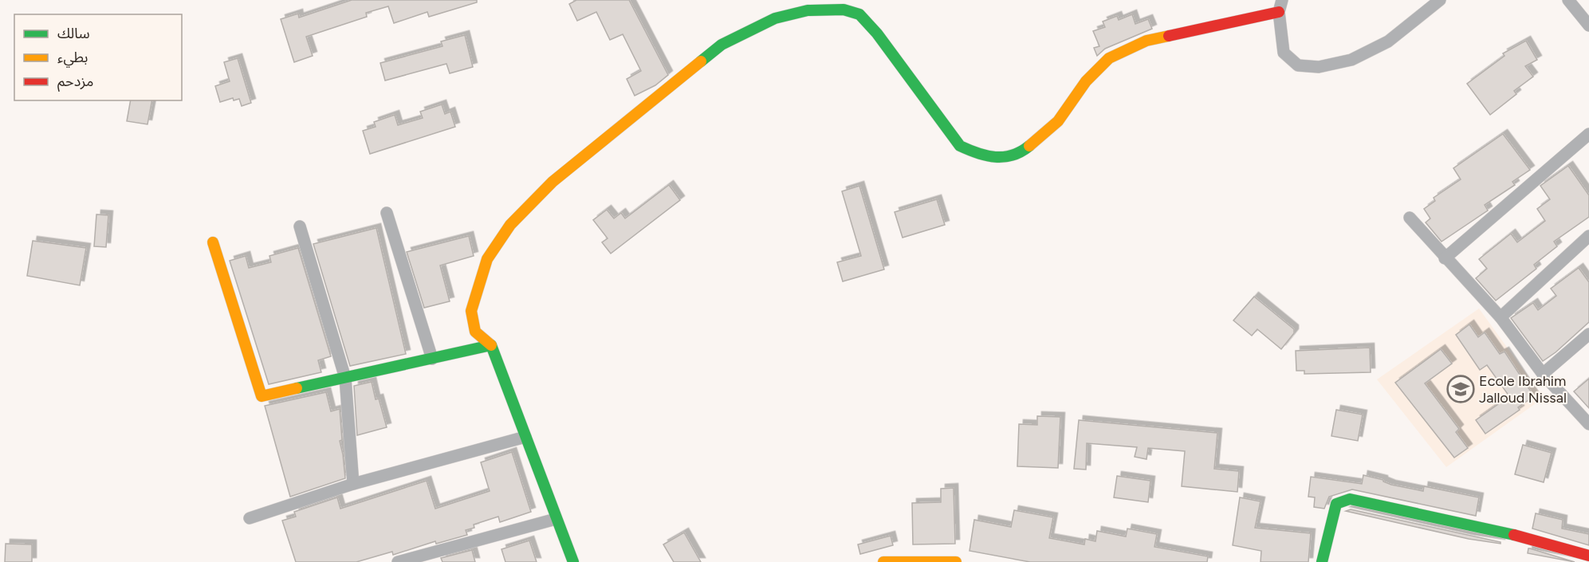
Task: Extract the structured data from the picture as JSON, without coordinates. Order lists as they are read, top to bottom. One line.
{"places":{"school or university":["Ecole Ibrahim Jalloud Nissal"]},"legend":["سالك","بطيء","مزدحم"]}
